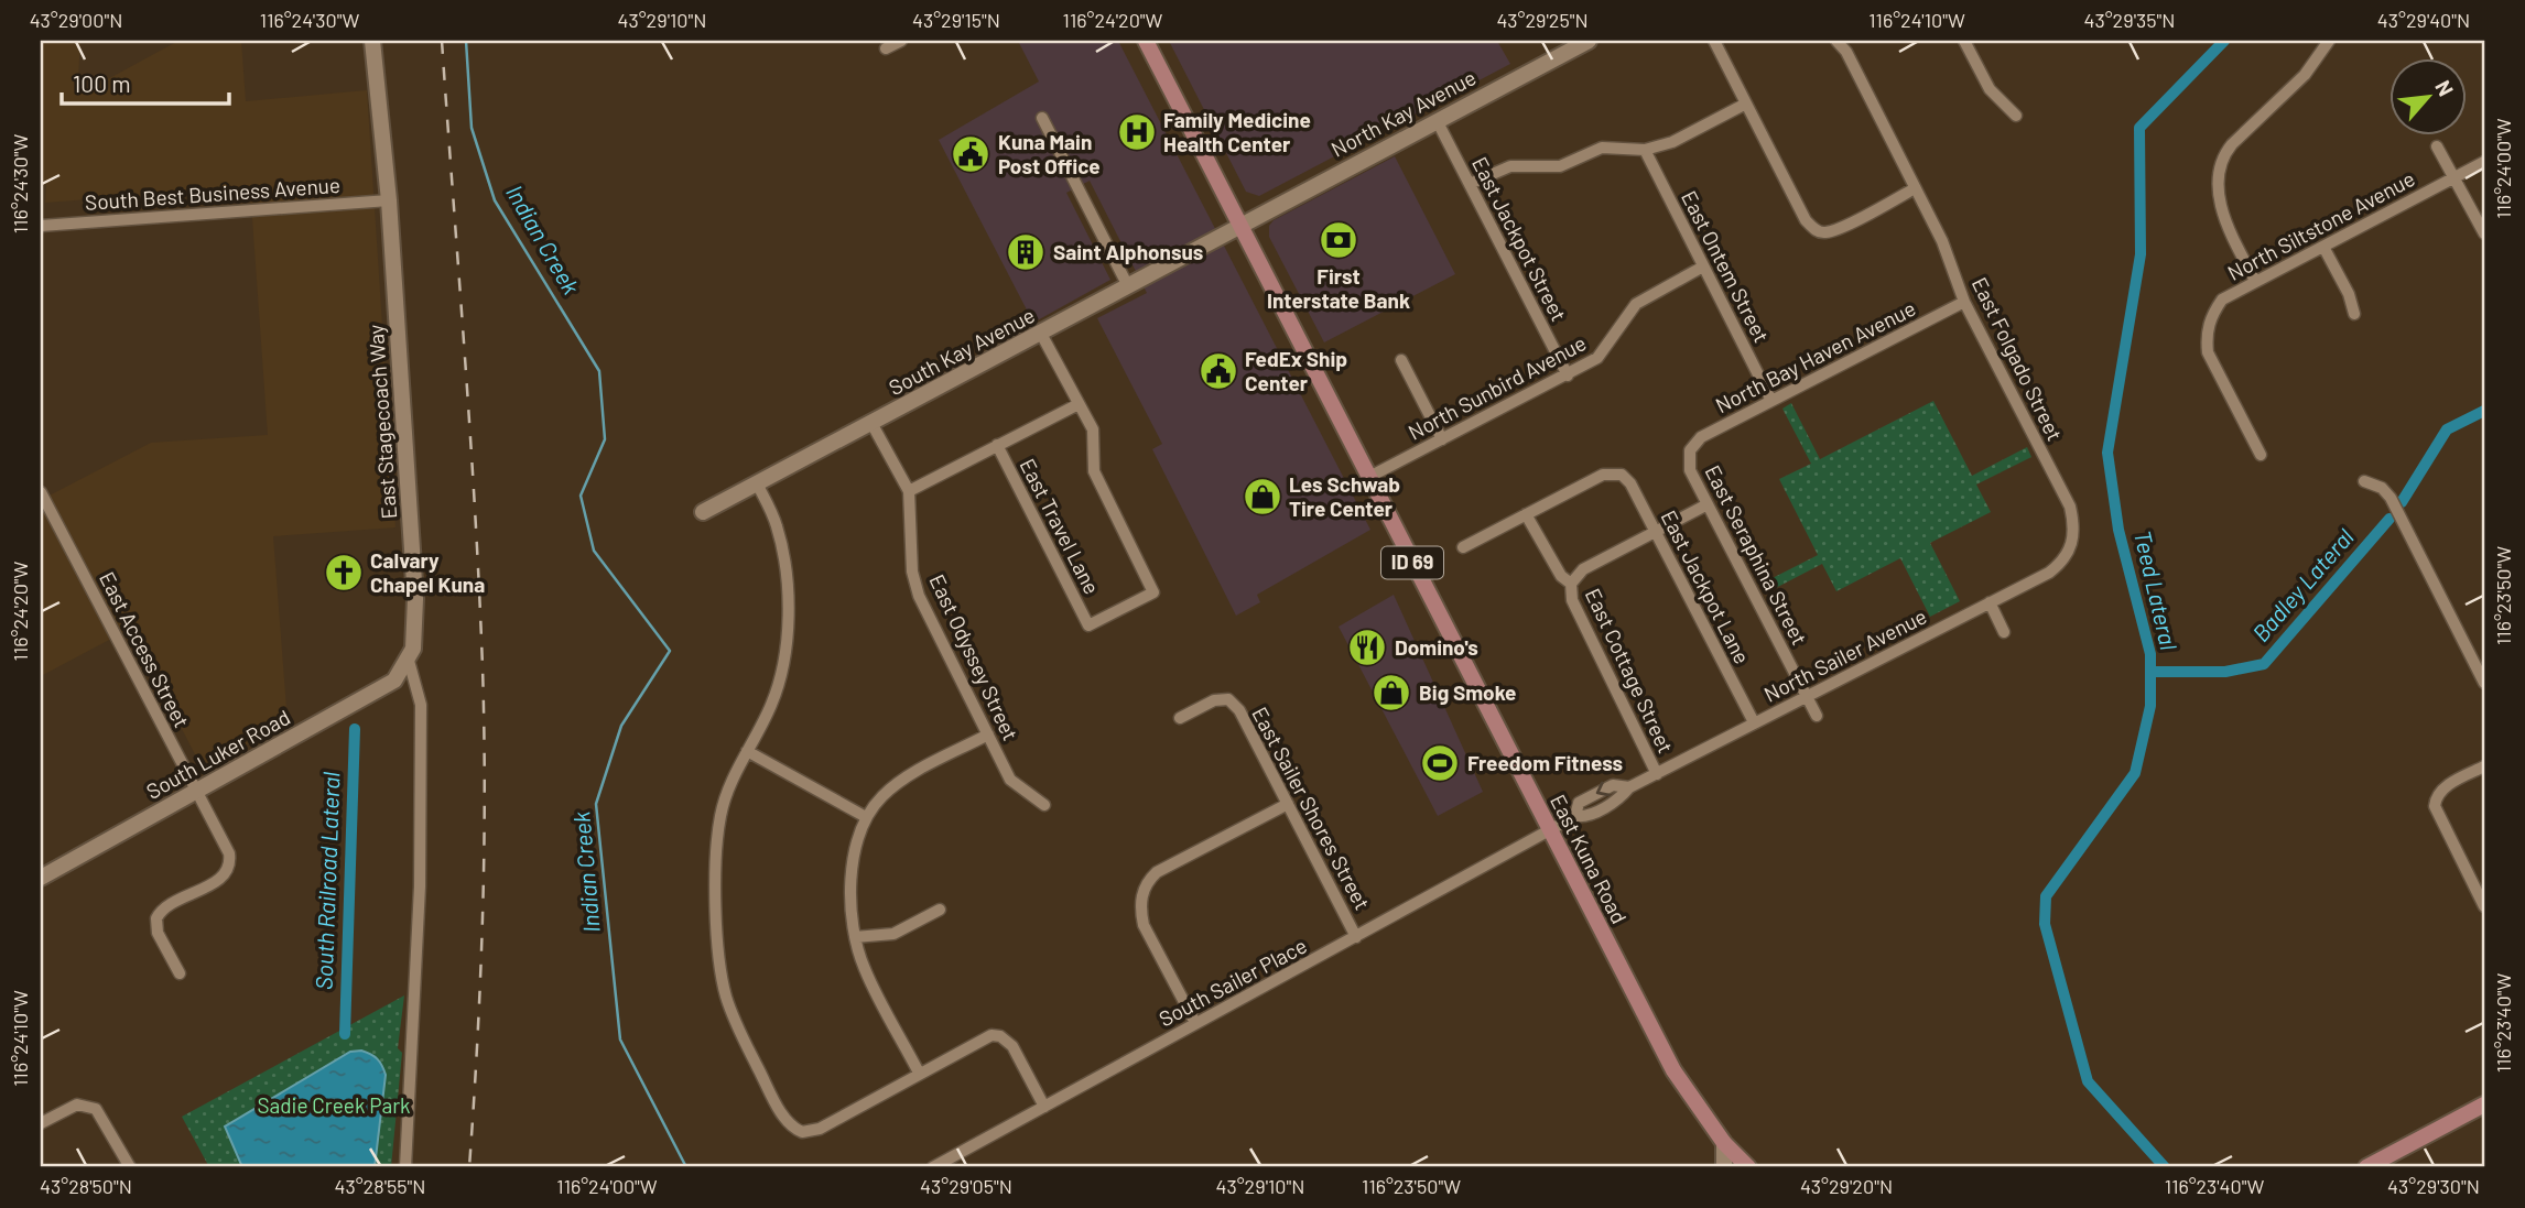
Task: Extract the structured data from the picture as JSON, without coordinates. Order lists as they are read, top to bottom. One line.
{"streets":{"main road":["ID 69","East Kuna Road"],"street":["North Kay Avenue","South Best Business Avenue","North Siltstone Avenue","East Jackpot Street","East Ontem Street","South Kay Avenue","North Bay Haven Avenue","East Folgado Street","North Sunbird Avenue","East Stagecoach Way","East Travel Lane","East Seraphina Street","East Jackpot Lane","East Access Street","North Sailer Avenue","East Odyssey Street","East Cottage Street","South Luker Road","East Sailer Shores Street","South Sailer Place"]},"crossings":[["North Kay Avenue","East Jackpot Street"],["North Kay Avenue","South Kay Avenue"],["North Kay Avenue","ID 69"],["North Kay Avenue","East Kuna Road"],["South Best Business Avenue","East Stagecoach Way"],["East Jackpot Street","North Sunbird Avenue"],["East Ontem Street","North Bay Haven Avenue"],["East Ontem Street","North Sunbird Avenue"],["South Kay Avenue","ID 69"],["South Kay Avenue","East Odyssey Street"],["South Kay Avenue","East Kuna Road"],["North Bay Haven Avenue","East Folgado Street"],["North Bay Haven Avenue","East Seraphina Street"],["East Folgado Street","North Sailer Avenue"],["North Sunbird Avenue","East Kuna Road"],["East Stagecoach Way","South Luker Road"],["East Seraphina Street","North Sailer Avenue"],["ID 69","East Kuna Road"],["East Jackpot Lane","North Sailer Avenue"],["East Access Street","South Luker Road"],["North Sailer Avenue","East Cottage Street"],["North Sailer Avenue","East Kuna Road"],["North Sailer Avenue","South Sailer Place"],["East Sailer Shores Street","South Sailer Place"],["East Kuna Road","South Sailer Place"]],"water":["Indian Creek","Badley Lateral","Teed Lateral","South Railroad Lateral"],"parks":["Sadie Creek Park"],"places":{"hospital":["Family Medicine Health Center"],"public building":["Kuna Main Post Office","FedEx Ship Center"],"bank":["First Interstate Bank"],"building":["Saint Alphonsus"],"shop":["Les Schwab Tire Center","Big Smoke"],"church":["Calvary Chapel Kuna"],"restaurant":["Domino's"],"sports":["Freedom Fitness"]},"scale_bar":"100 m","north":"top right","coordinates":["43°29'00\"N","116°24'30\"W","43°29'10\"N","43°29'15\"N","116°24'20\"W","43°29'25\"N","116°24'10\"W","43°29'35\"N","43°29'40\"N","116°24'00\"W","116°23'50\"W","116°23'40\"W","43°28'50\"N","43°28'55\"N","43°29'05\"N","43°29'20\"N","43°29'30\"N"]}
